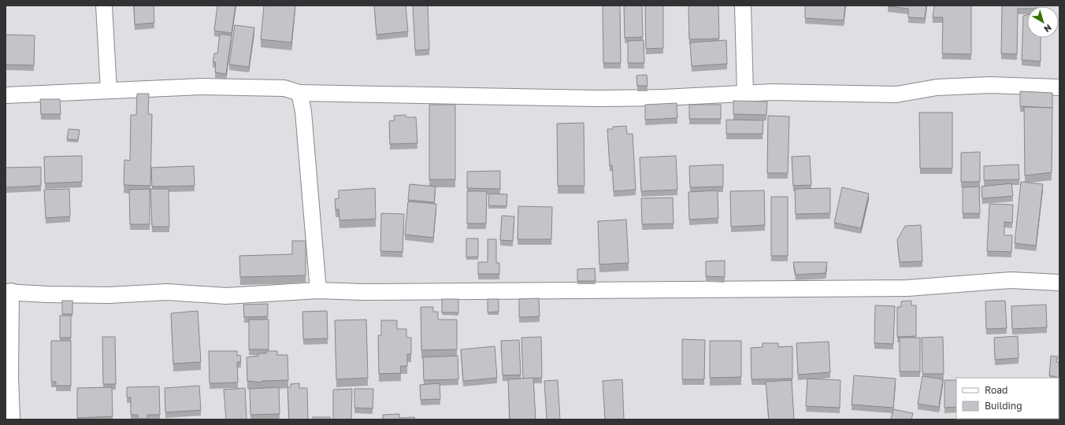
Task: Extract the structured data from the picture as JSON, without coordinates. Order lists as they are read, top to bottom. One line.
{"legend":["Road","Building"],"north":"bottom right"}
